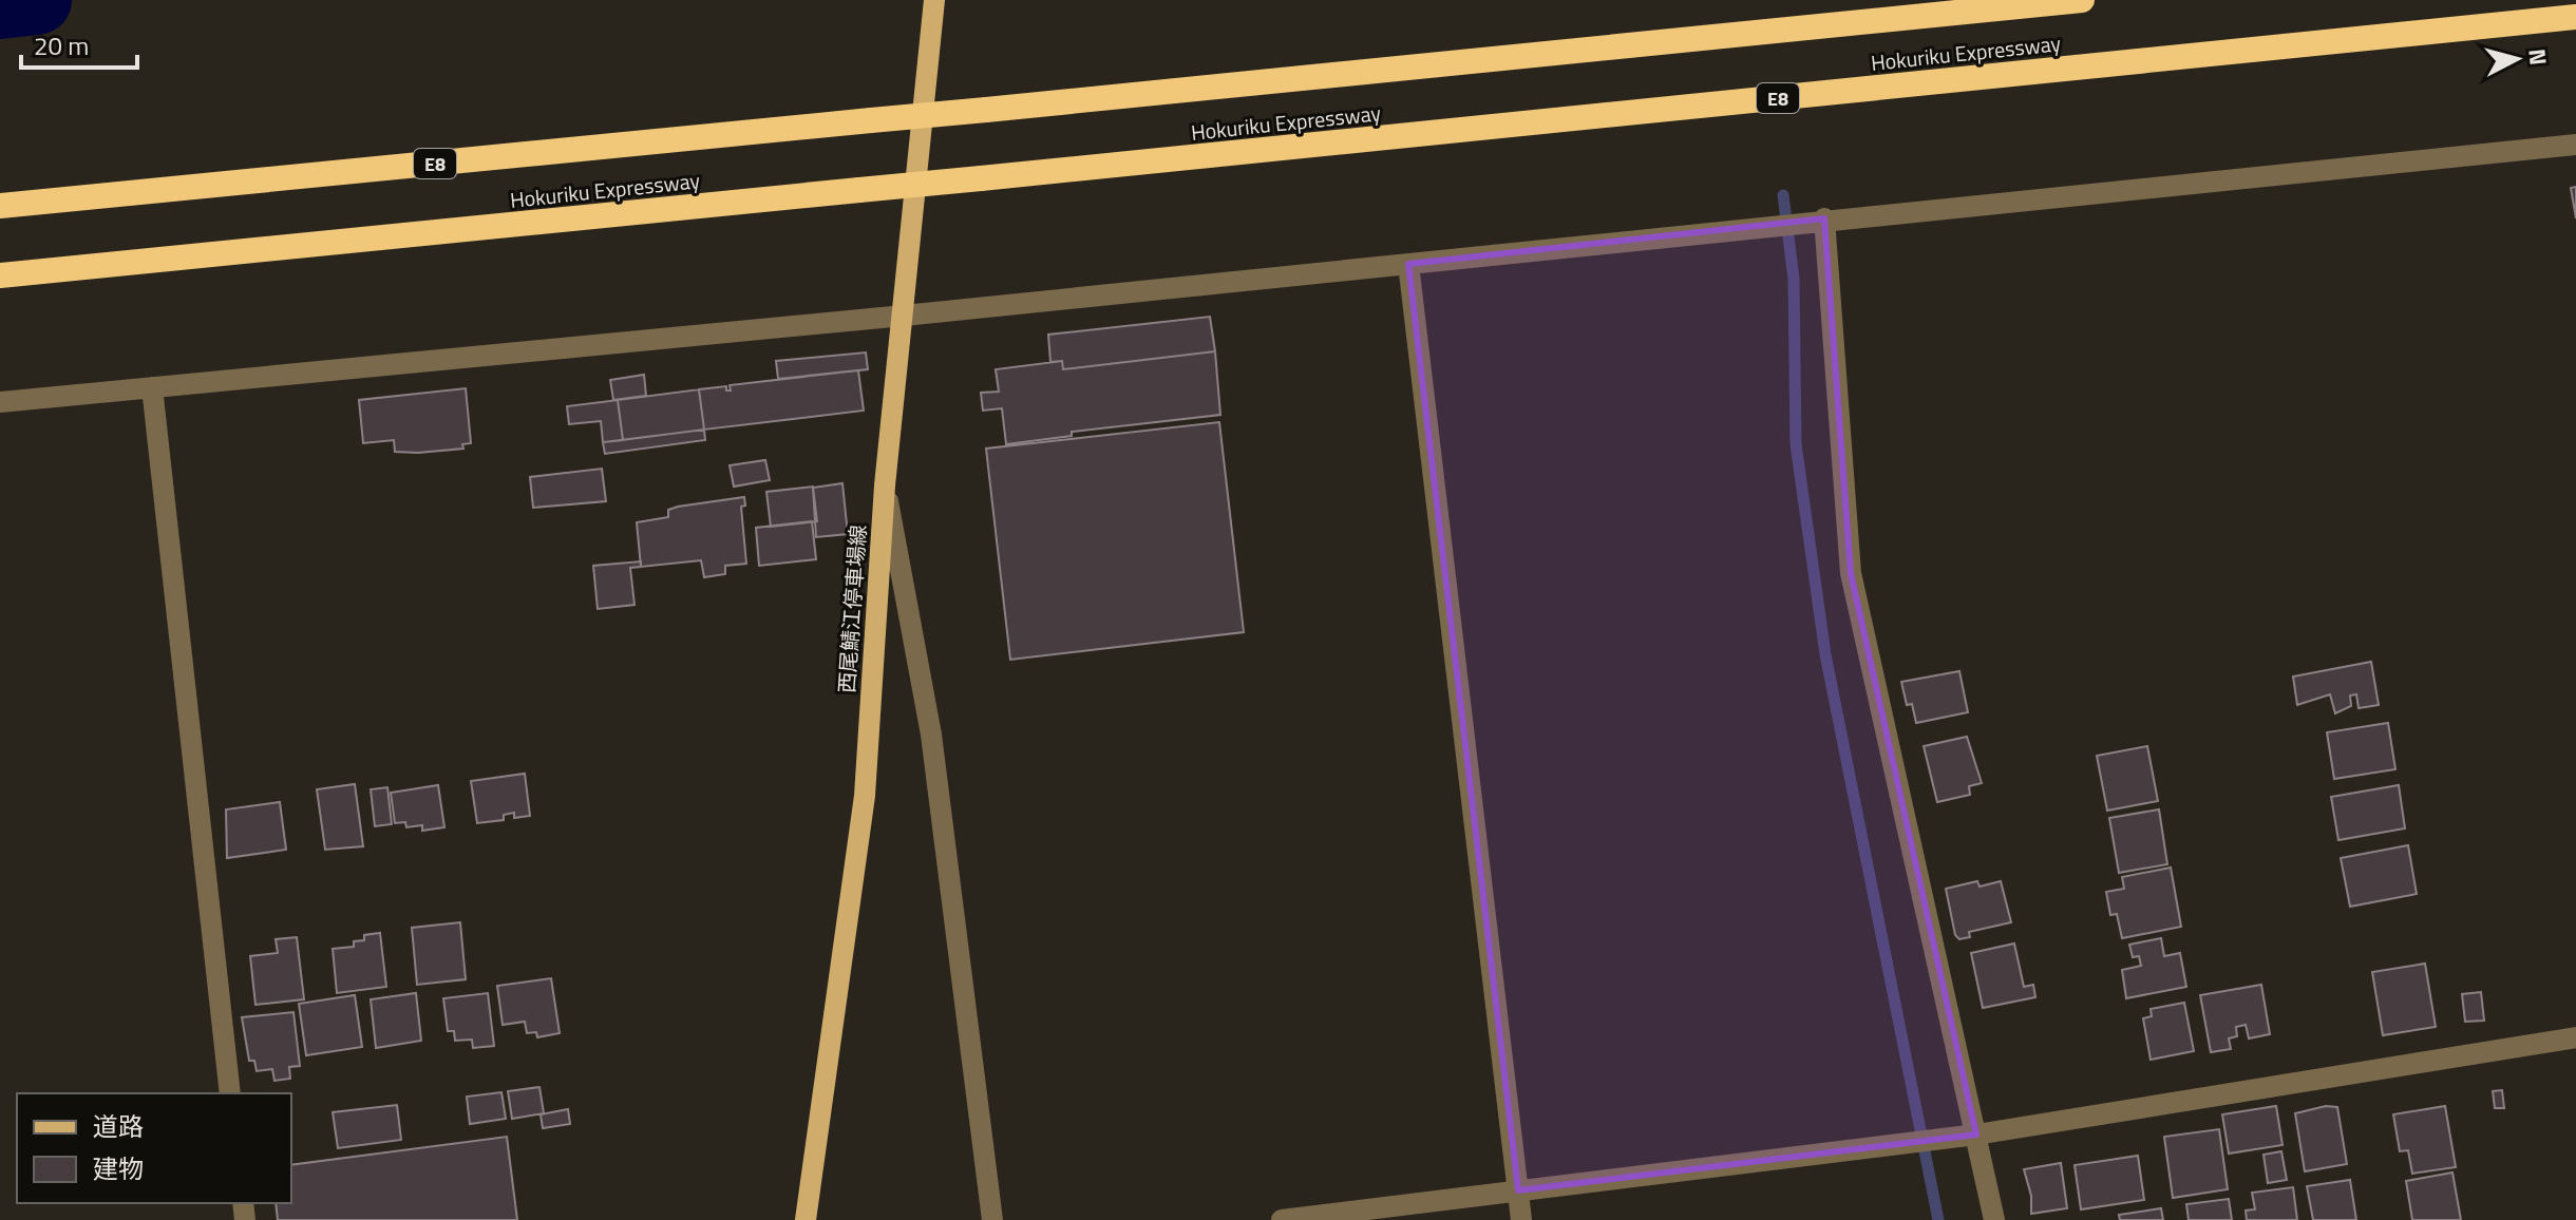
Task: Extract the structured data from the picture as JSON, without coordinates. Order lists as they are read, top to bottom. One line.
{"streets":{"highway":["Hokuriku Expressway","E8"],"main road":["西尾鯖江停車場線"]},"legend":["道路","建物"],"scale_bar":"20 m","north":"right"}
